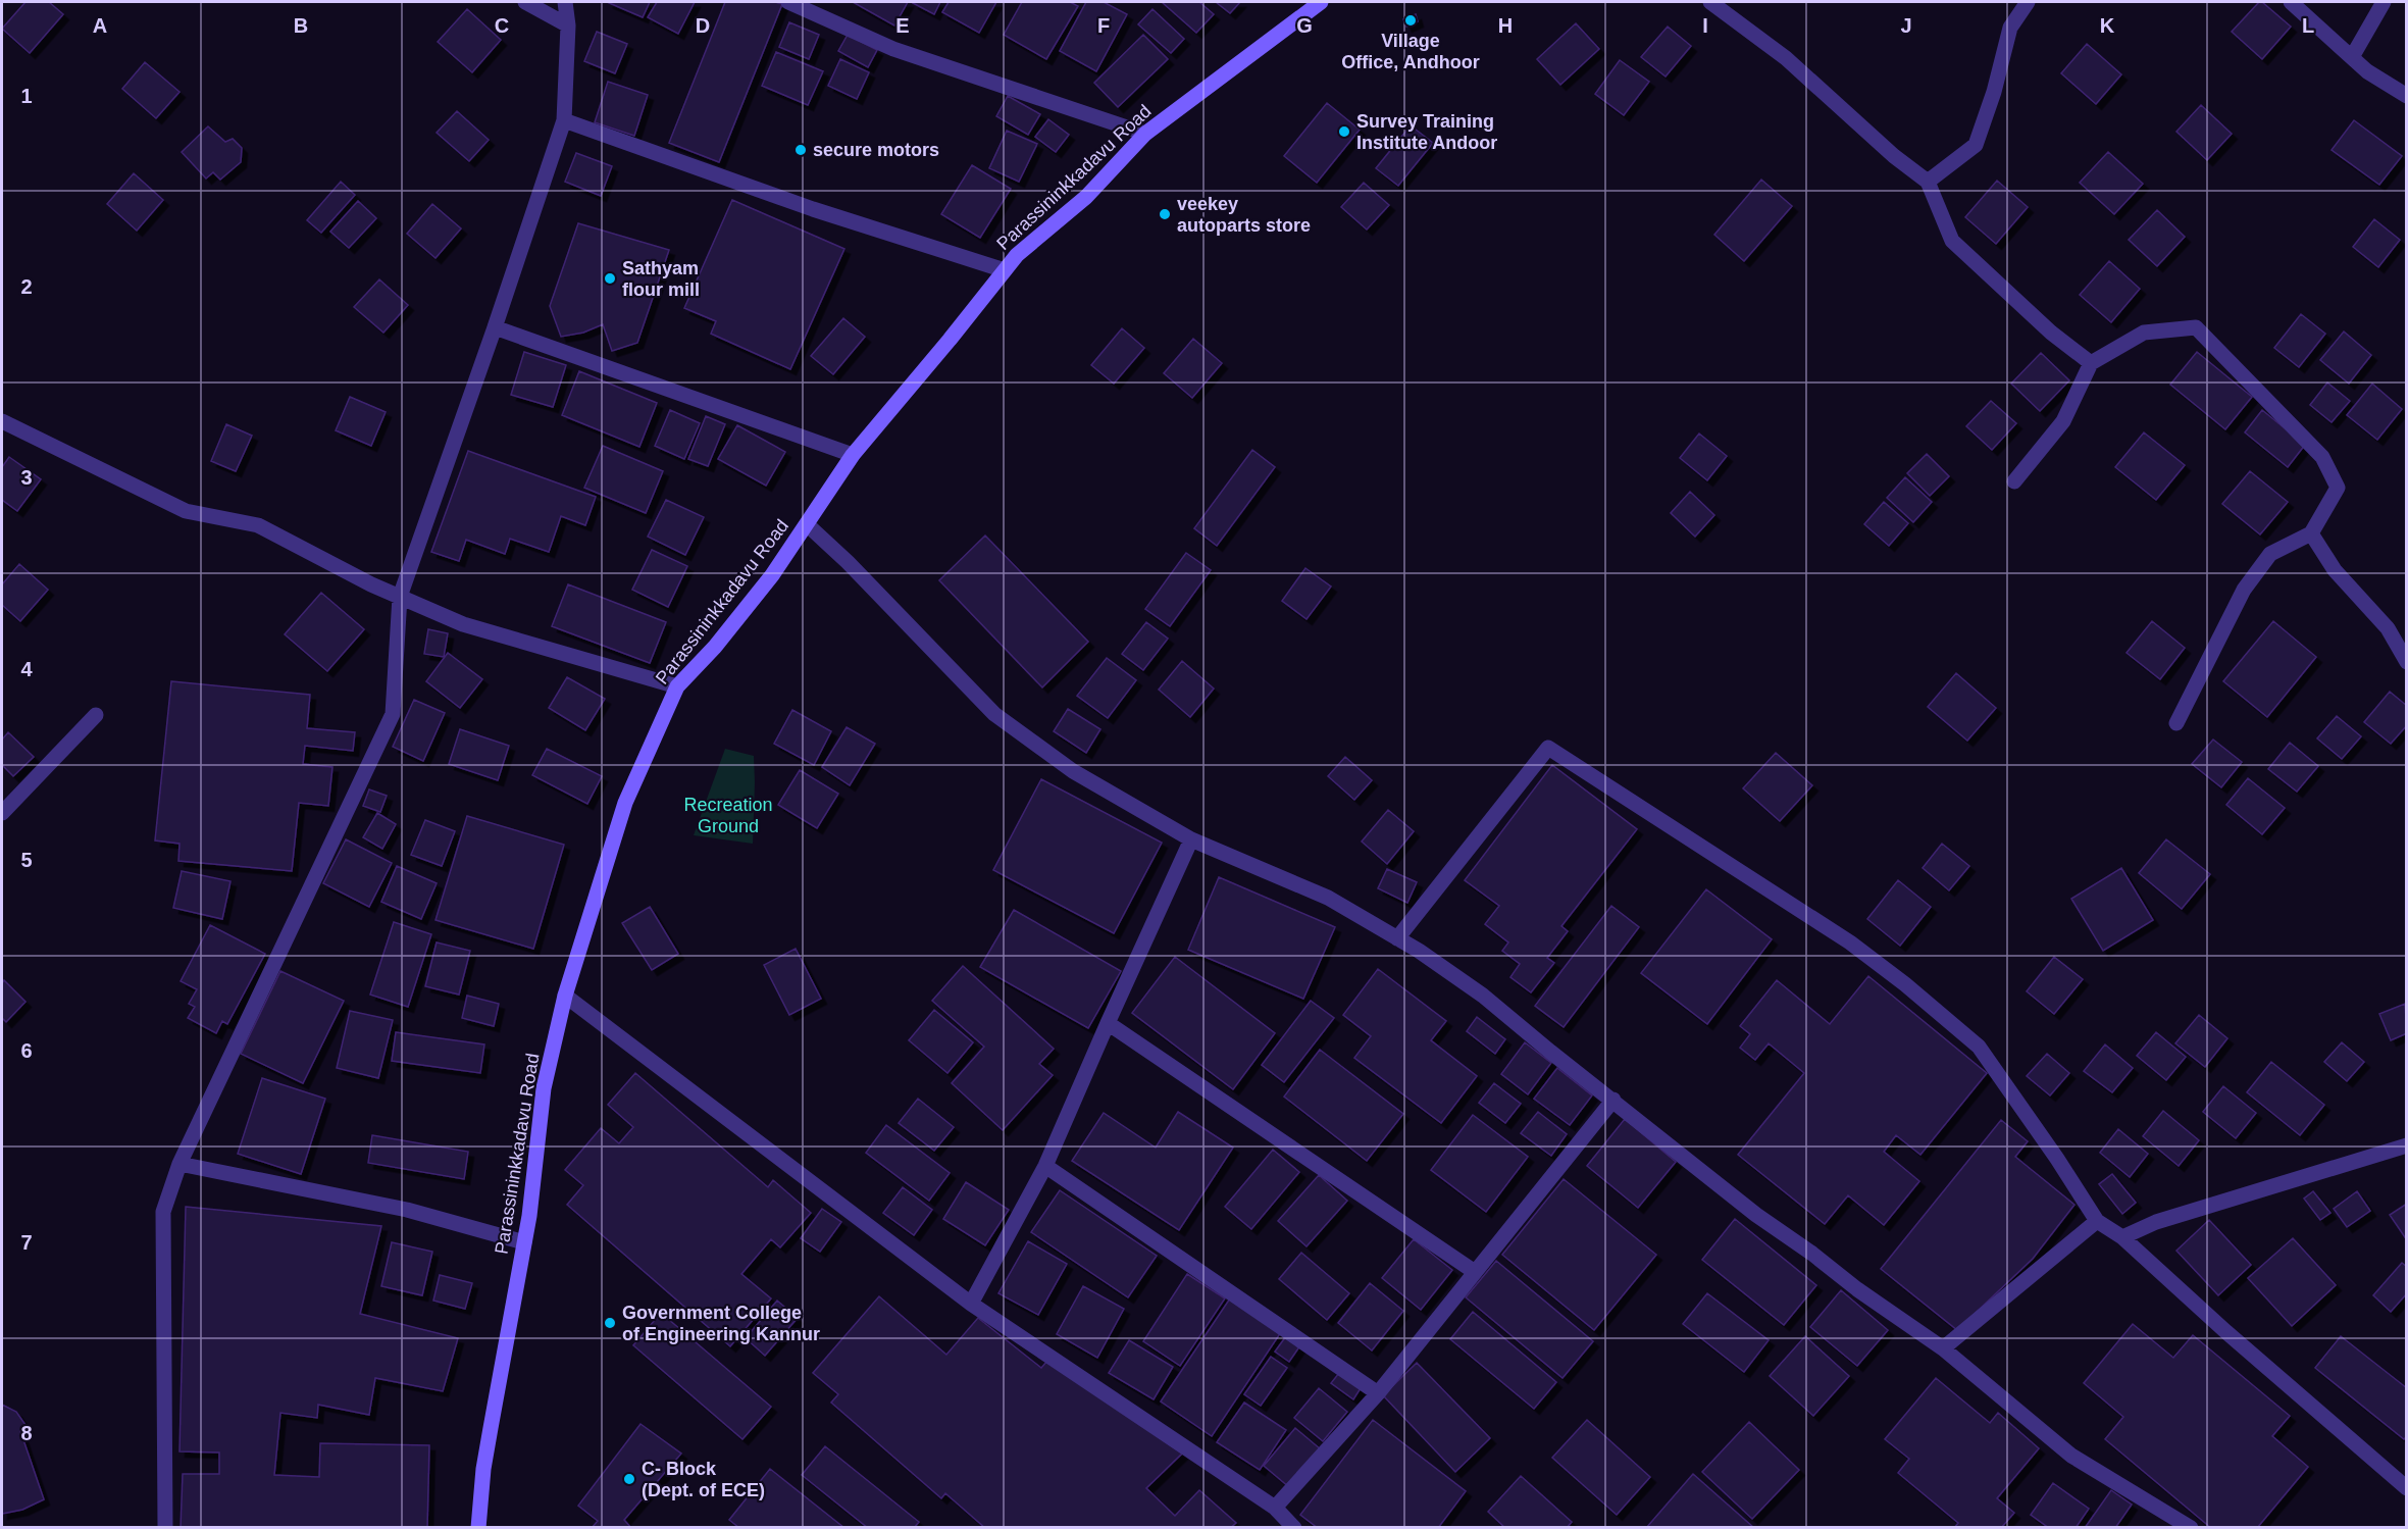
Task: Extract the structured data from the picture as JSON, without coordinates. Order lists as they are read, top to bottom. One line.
{"streets":{"main road":["Parassininkkadavu Road"]},"parks":["Recreation Ground"],"places":["Village Office, Andhoor","Survey Training Institute Andoor","secure motors","veekey autoparts store","Sathyam flour mill","Government College of Engineering Kannur","C- Block (Dept. of ECE)"],"grid":{"columns":["A","B","C","D","E","F","G","H","I","J","K","L"],"rows":["1","2","3","4","5","6","7","8"]}}
